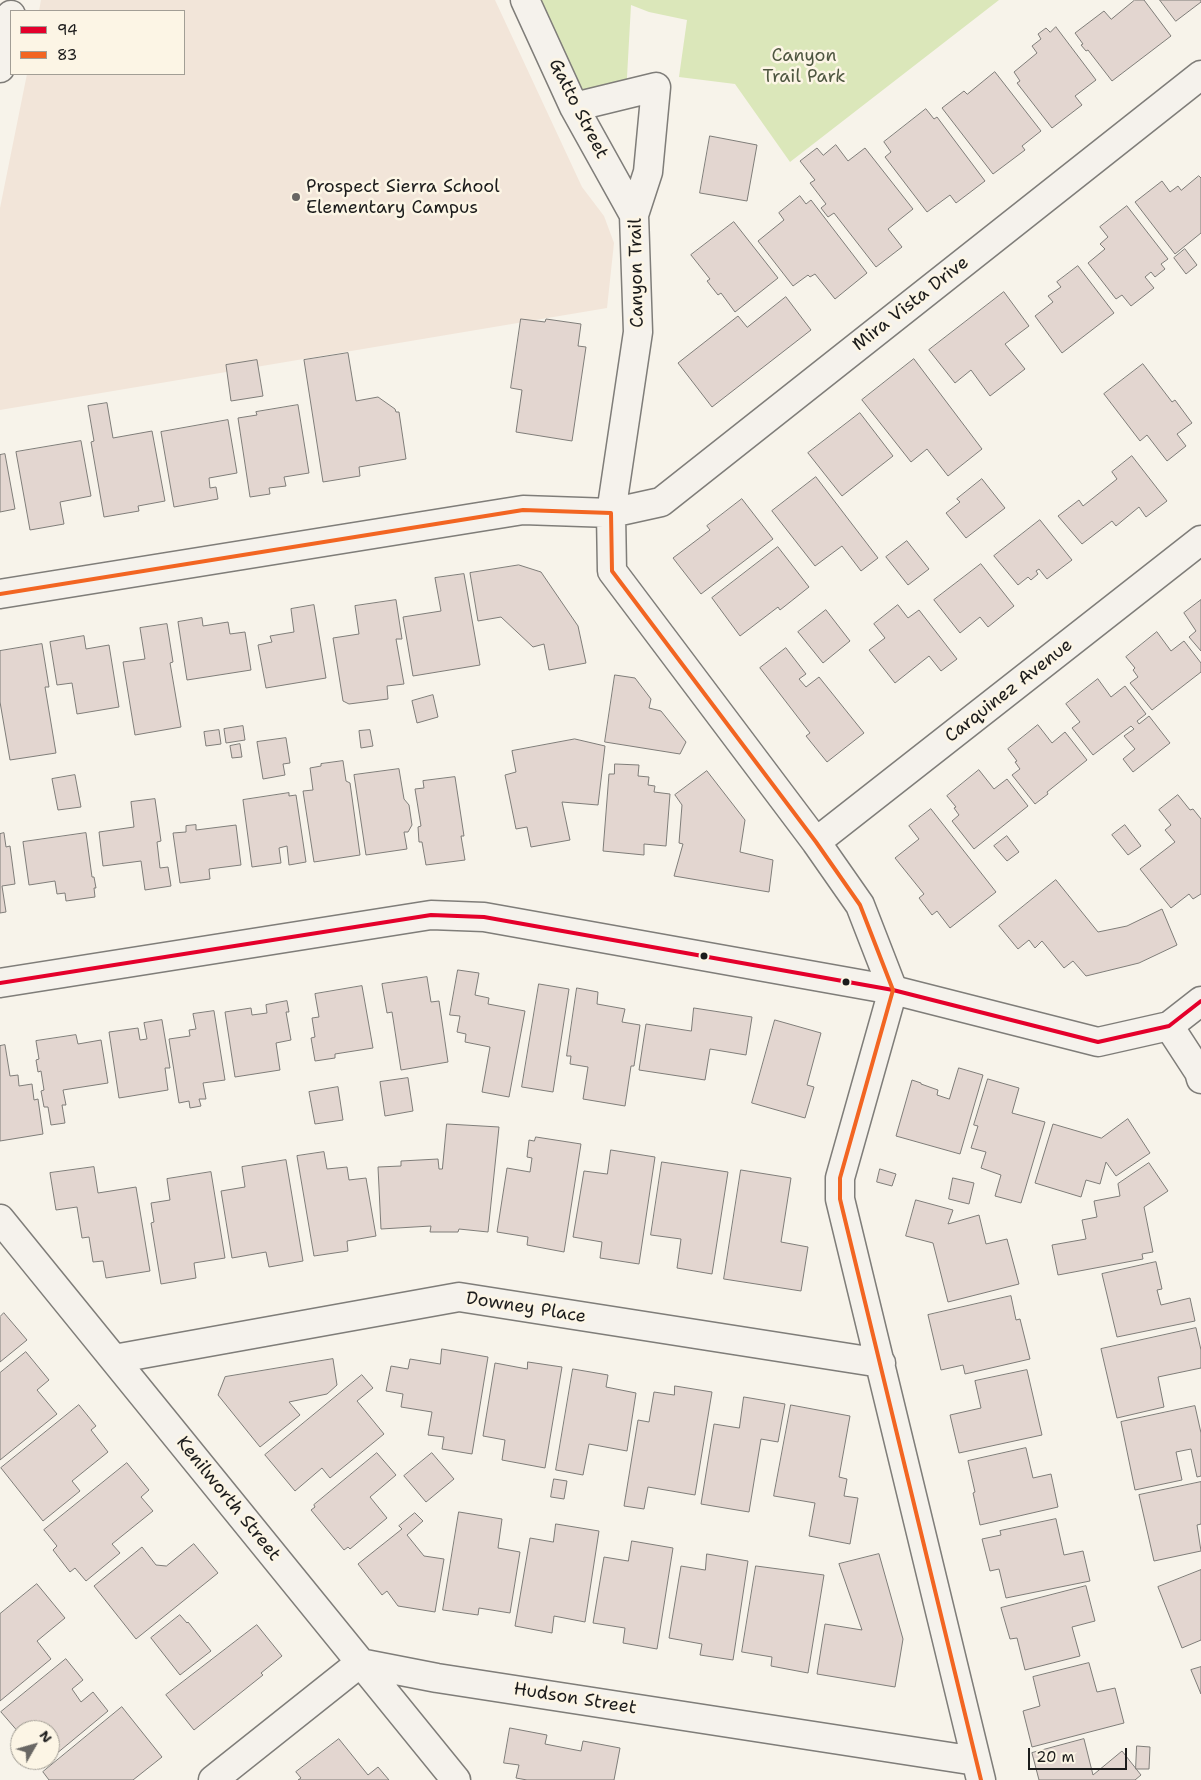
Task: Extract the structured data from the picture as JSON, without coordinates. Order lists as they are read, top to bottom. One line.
{"streets":{"street":["Gatto Street","Canyon Trail","Mira Vista Drive","Carquinez Avenue","Downey Place","Kenilworth Street","Hudson Street"]},"crossings":[["Gatto Street","Canyon Trail"],["Canyon Trail","Mira Vista Drive"],["Canyon Trail","Carquinez Avenue"],["Downey Place","Kenilworth Street"],["Kenilworth Street","Hudson Street"]],"parks":["Canyon Trail Park"],"places":["Prospect Sierra School Elementary Campus"],"lines":["transit line 83","transit line 94"],"legend":["94","83"],"scale_bar":"20 m","north":"top right"}
